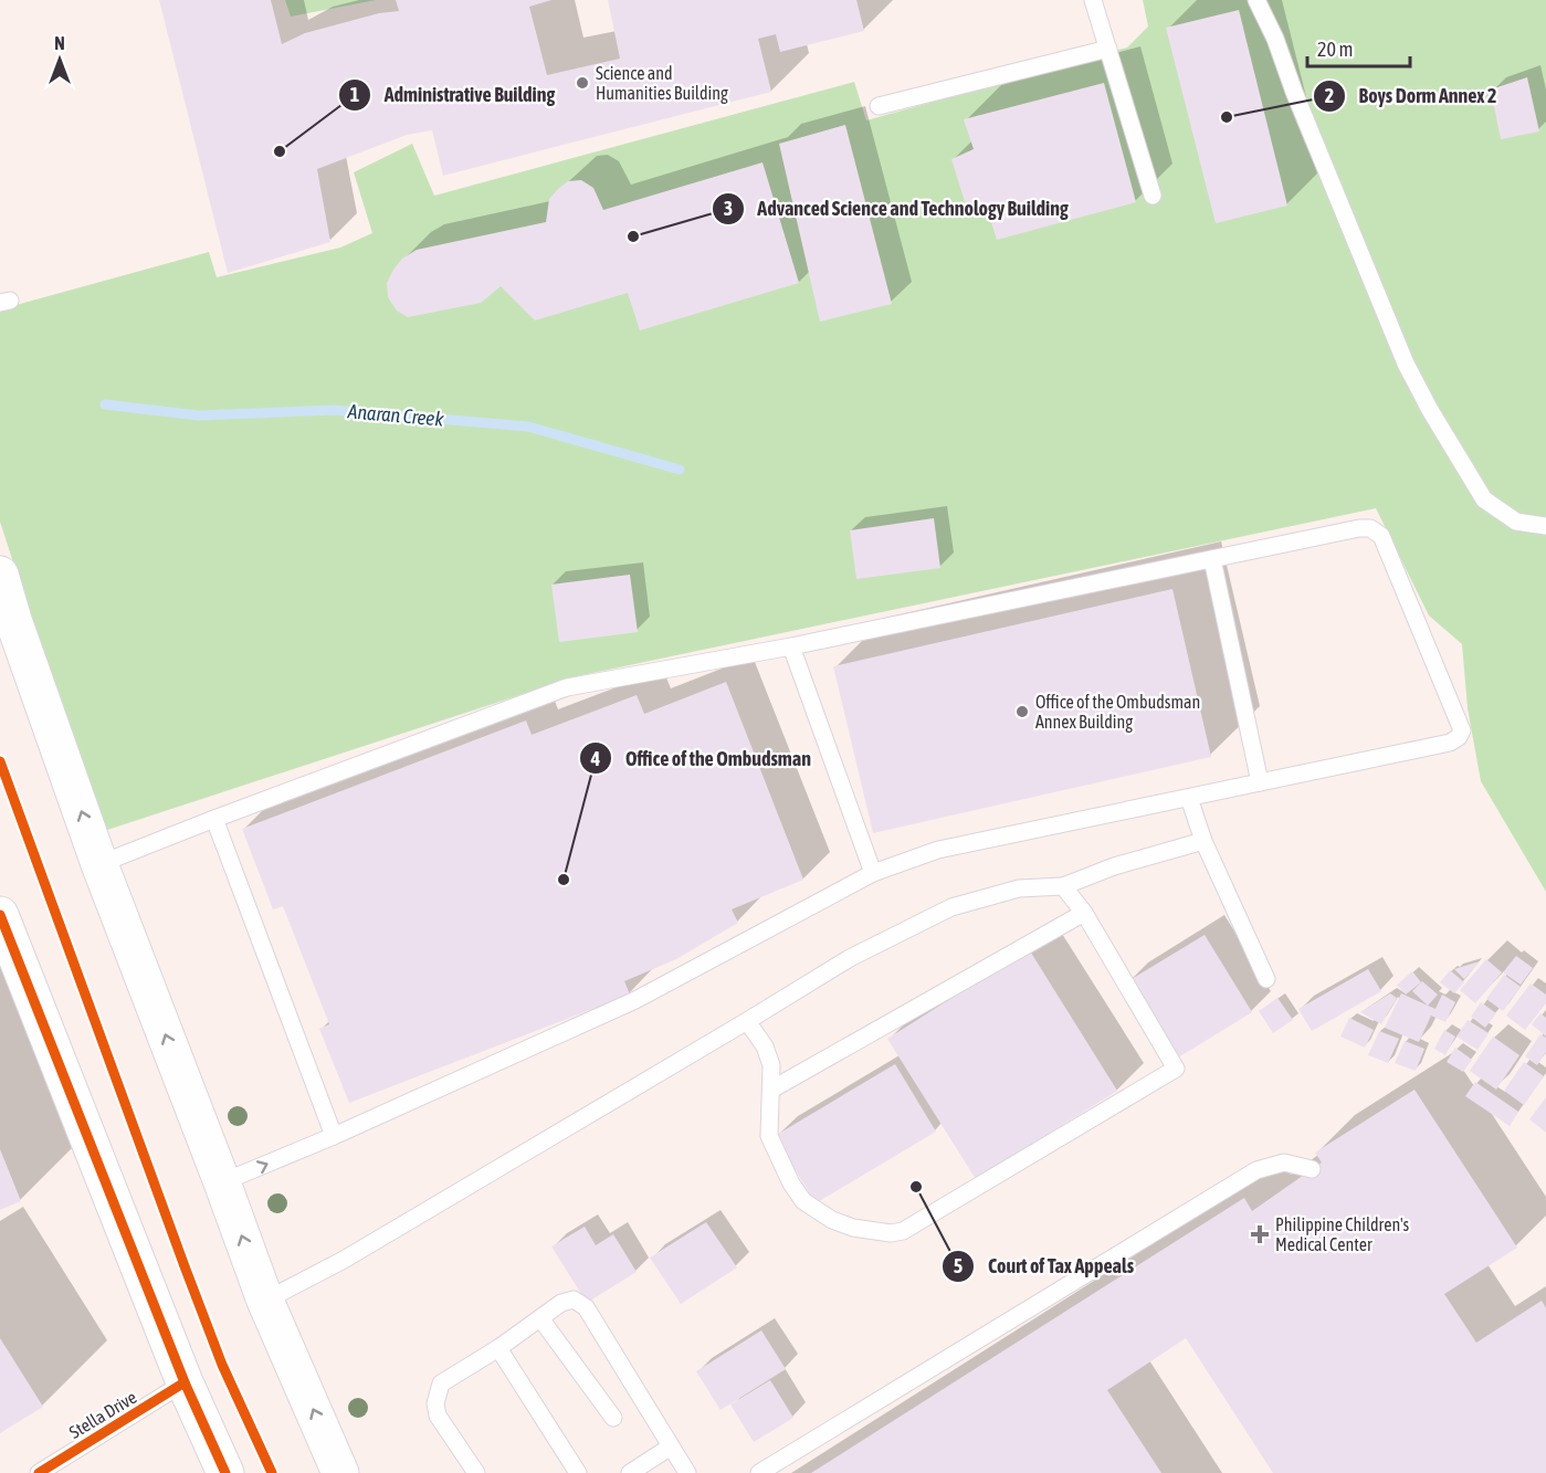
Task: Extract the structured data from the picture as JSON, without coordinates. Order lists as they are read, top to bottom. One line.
{"streets":{"lane":["Stella Drive"]},"water":["Anaran Creek"],"places":{"other":["Science and Humanities Building","Boys Dorm Annex 2","Administrative Building","Advanced Science and Technology Building","Office of the Ombudsman Annex Building","Office of the Ombudsman","Court of Tax Appeals"],"health":["Philippine Children's Medical Center"]},"scale_bar":"20 m","north":"top"}
